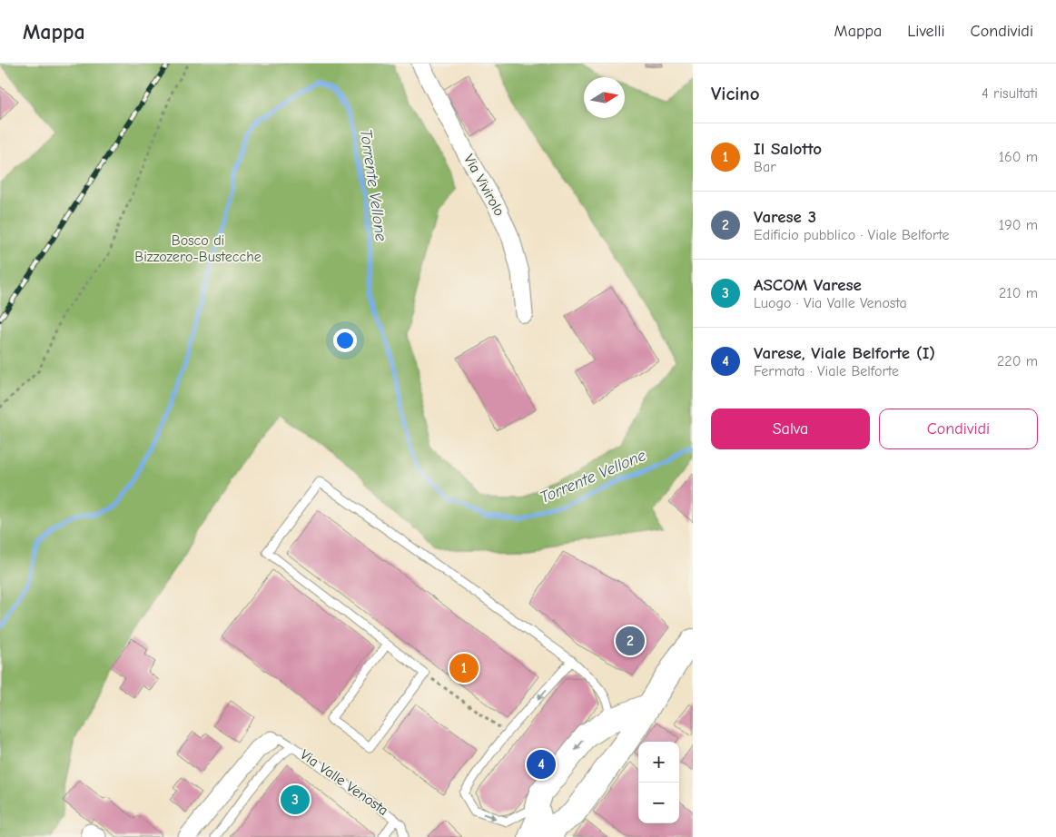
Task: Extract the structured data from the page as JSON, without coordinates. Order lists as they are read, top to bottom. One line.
{"streets":{"street":["Via Vivirolo","Via Valle Venosta"]},"water":["Torrente Vellone"],"parks":["Bosco di Bizzozero-Bustecche"],"north":"right","page":{"header":"Mappa","nav":["Mappa","Livelli","Condividi"],"heading":["Vicino","4 risultati"],"list":[{"mark":"1","name":"Il Salotto","note":"Bar","value":"160 m"},{"mark":"2","name":"Varese 3","note":"Edificio pubblico · Viale Belforte","value":"190 m"},{"mark":"3","name":"ASCOM Varese","note":"Luogo · Via Valle Venosta","value":"210 m"},{"mark":"4","name":"Varese, Viale Belforte (I)","note":"Fermata · Viale Belforte","value":"220 m"}],"buttons":["Salva","Condividi"],"pins":["2","1","4","3"],"map_buttons":["+","−"]}}
